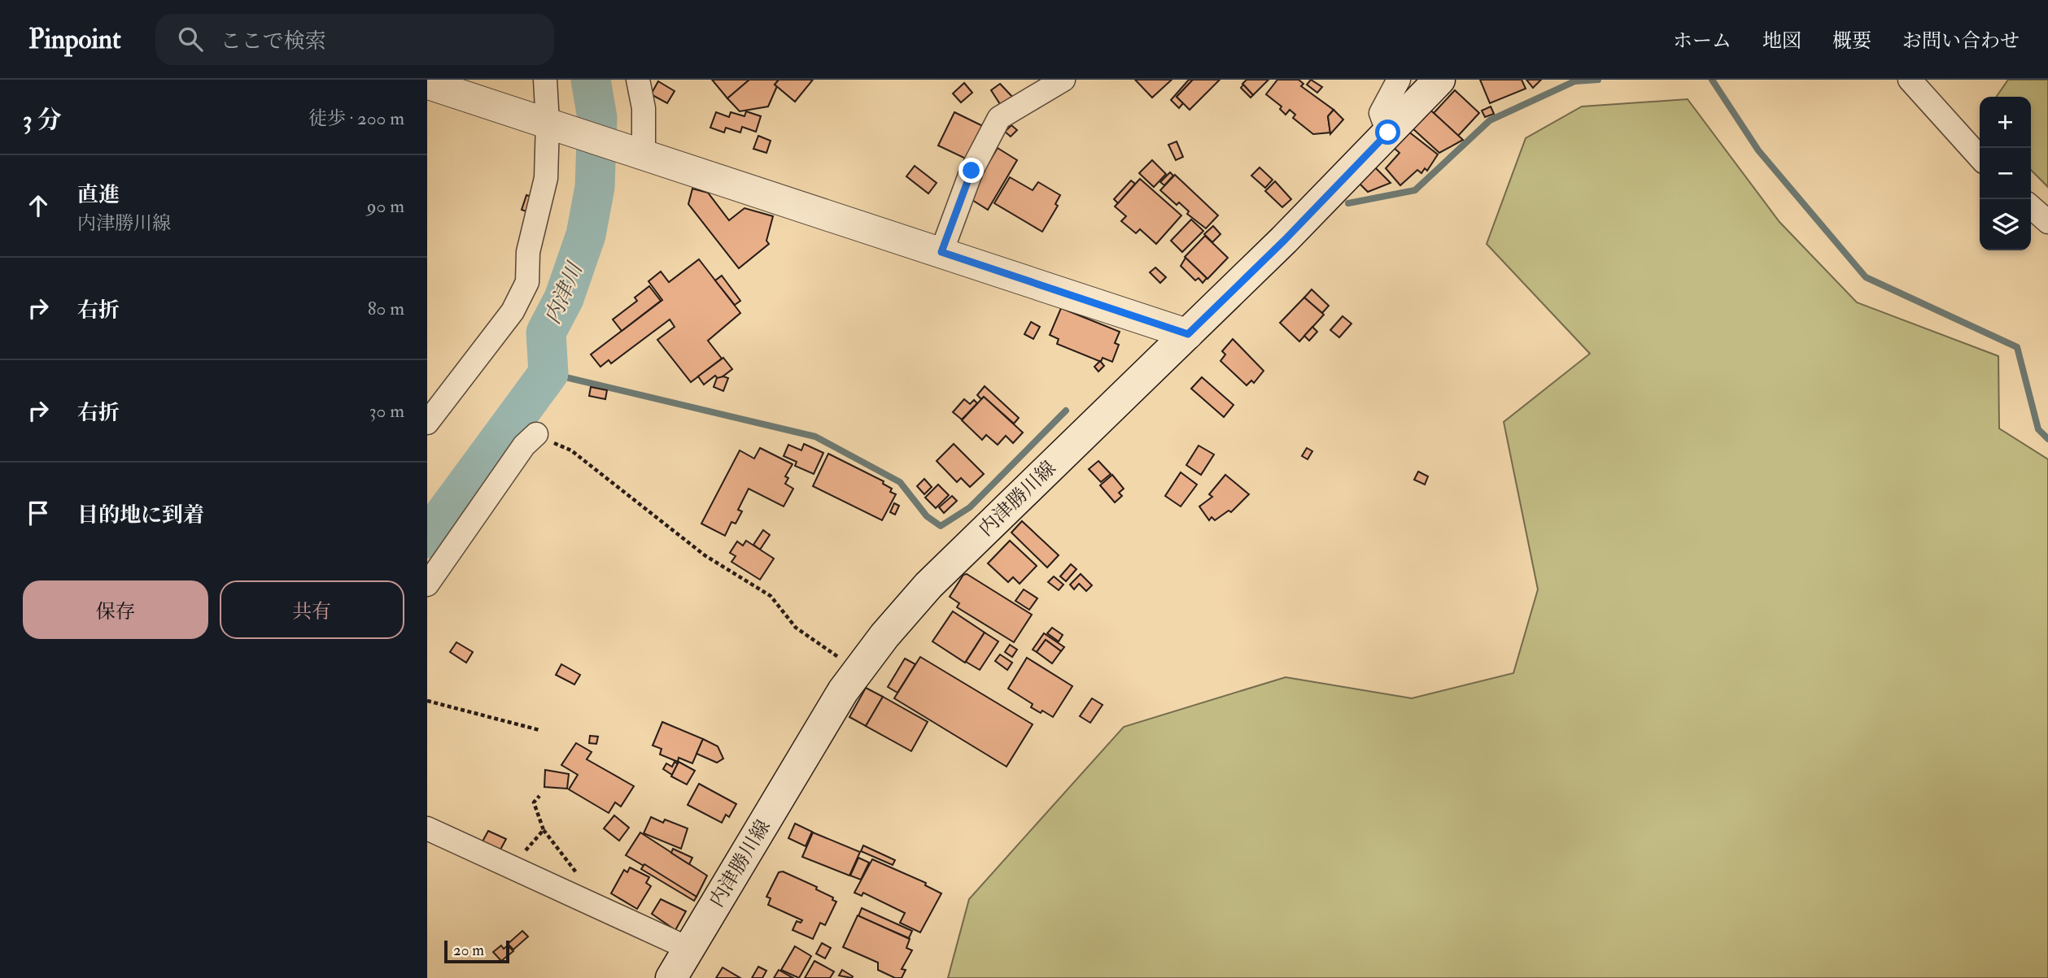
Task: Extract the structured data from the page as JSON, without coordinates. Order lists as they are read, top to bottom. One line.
{"streets":{"main road":["内津勝川線"]},"water":["内津川"],"scale_bar":"20 m","page":{"header":"Pinpoint","search":"ここで検索","nav":["ホーム","地図","概要","お問い合わせ"],"heading":["3 分","徒歩 · 200 m"],"map_buttons":["+","−"],"list":[["直進","内津勝川線","90 m"],["右折","80 m"],["右折","30 m"],"目的地に到着"],"buttons":["保存","共有"],"scale":"20 m"}}
